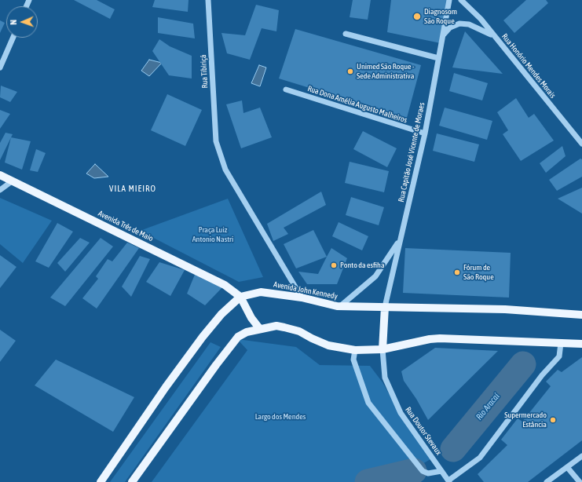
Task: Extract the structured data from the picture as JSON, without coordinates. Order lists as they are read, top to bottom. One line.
{"streets":{"main road":["Avenida Três de Maio","Avenida John Kennedy"],"street":["Rua Honório Mendes Morais","Rua Tibiriçá","Rua Dona Amélia Augusto Malheiros","Rua Capitão José Vicente de Moraes","Rua Doutor Stevaux"]},"crossings":[["Rua Tibiriçá","Avenida John Kennedy"],["Rua Dona Amélia Augusto Malheiros","Rua Capitão José Vicente de Moraes"],["Rua Capitão José Vicente de Moraes","Avenida John Kennedy"],["Avenida Três de Maio","Avenida John Kennedy"]],"districts":["VILA MIEIRO"],"water":["Rio Aracaí"],"parks":["Praça Luiz Antonio Nastri","Largo dos Mendes"],"places":["Diagnosom São Roque","Unimed São Roque - Sede Administrativa","Ponto da esfiha","Fórum de São Roque","Supermercado Estância"],"north":"left"}
